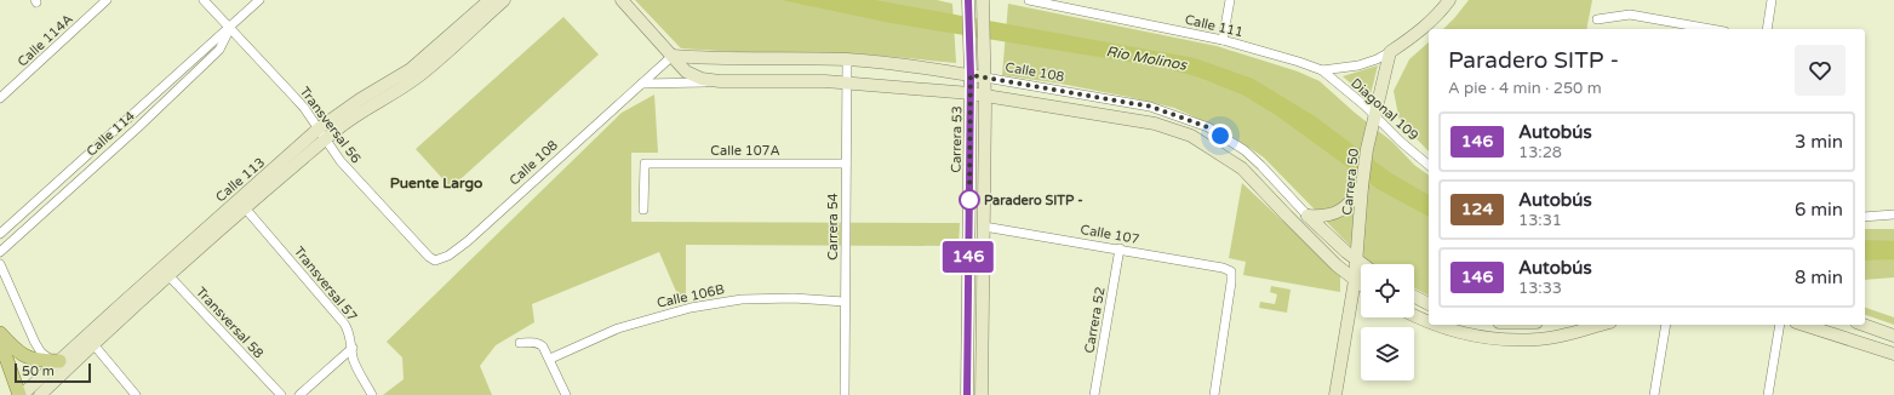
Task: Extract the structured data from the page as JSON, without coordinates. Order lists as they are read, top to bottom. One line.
{"streets":{"street":["Calle 111","Calle 114A","Calle 108","Diagonal 109","Transversal 56","Calle 114","Carrera 53","Calle 107A","Calle 113","Carrera 50","Carrera 54","Calle 107","Transversal 57","Calle 106B","Carrera 52","Transversal 58"]},"crossings":[["Calle 111","Diagonal 109"],["Calle 111","Carrera 50"],["Calle 108","Transversal 56"],["Calle 108","Carrera 53"],["Calle 108","Carrera 50"],["Calle 108","Carrera 54"],["Diagonal 109","Carrera 50"],["Transversal 56","Calle 114"],["Transversal 56","Calle 113"],["Calle 107A","Carrera 54"],["Calle 113","Transversal 57"],["Calle 113","Transversal 58"],["Carrera 54","Calle 106B"],["Calle 107","Carrera 52"]],"districts":["Puente Largo"],"water":["Río Molinos"],"places":["Paradero SITP -"],"lines":["bus line 146"],"scale_bar":"50 m","page":{"on_map":"146","heading":["Paradero SITP -","A pie · 4 min · 250 m"],"list":[{"mark":"146","name":"Autobús","note":"13:28","value":"3 min"},{"mark":"124","name":"Autobús","note":"13:31","value":"6 min"},{"mark":"146","name":"Autobús","note":"13:33","value":"8 min"}],"scale":"50 m"}}
